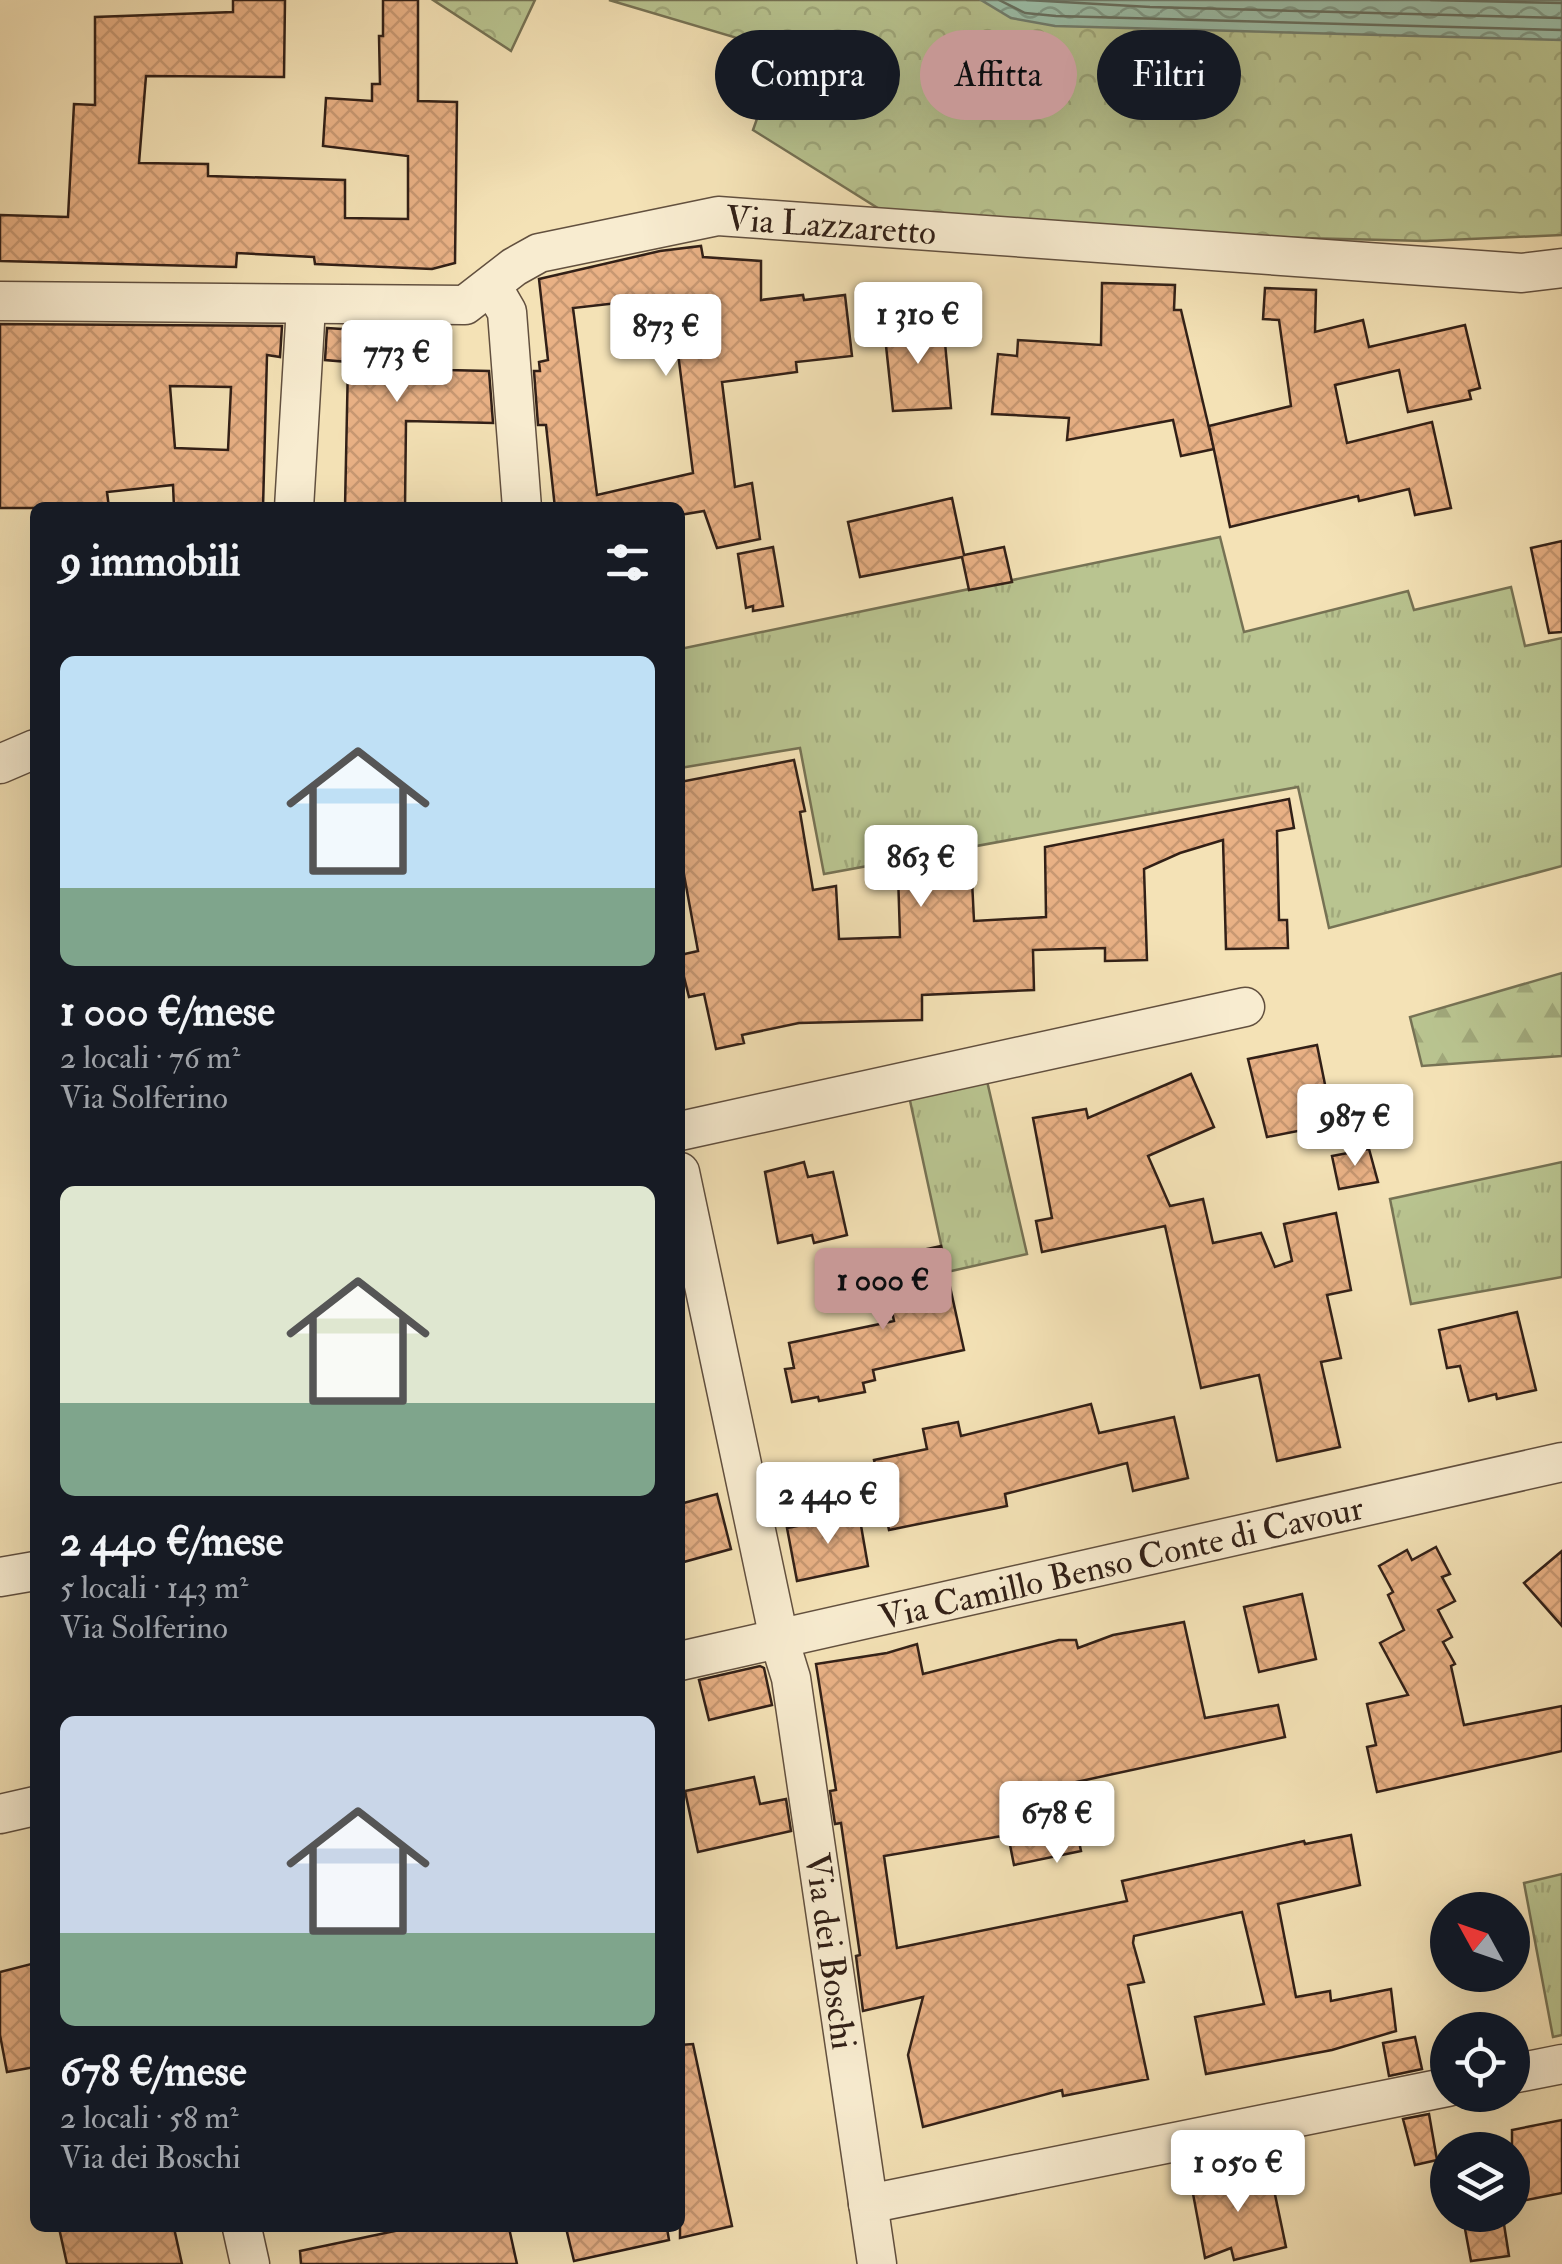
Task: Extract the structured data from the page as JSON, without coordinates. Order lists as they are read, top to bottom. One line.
{"streets":{"street":["Via Lazzaretto","Via Camillo Benso Conte di Cavour","Via dei Boschi"]},"crossings":[["Via Camillo Benso Conte di Cavour","Via dei Boschi"]],"north":"top left","page":{"chip":["Compra","Affitta","Filtri"],"price":["1 310 €","873 €","773 €","863 €","987 €","1 000 €","2 440 €","678 €","1 050 €"],"heading":"9 immobili","list":[{"name":"1 000 €/mese","note":"2 locali · 76 m² · Via Solferino"},{"name":"2 440 €/mese","note":"5 locali · 143 m² · Via Solferino"},{"name":"678 €/mese","note":"2 locali · 58 m² · Via dei Boschi"}]}}
